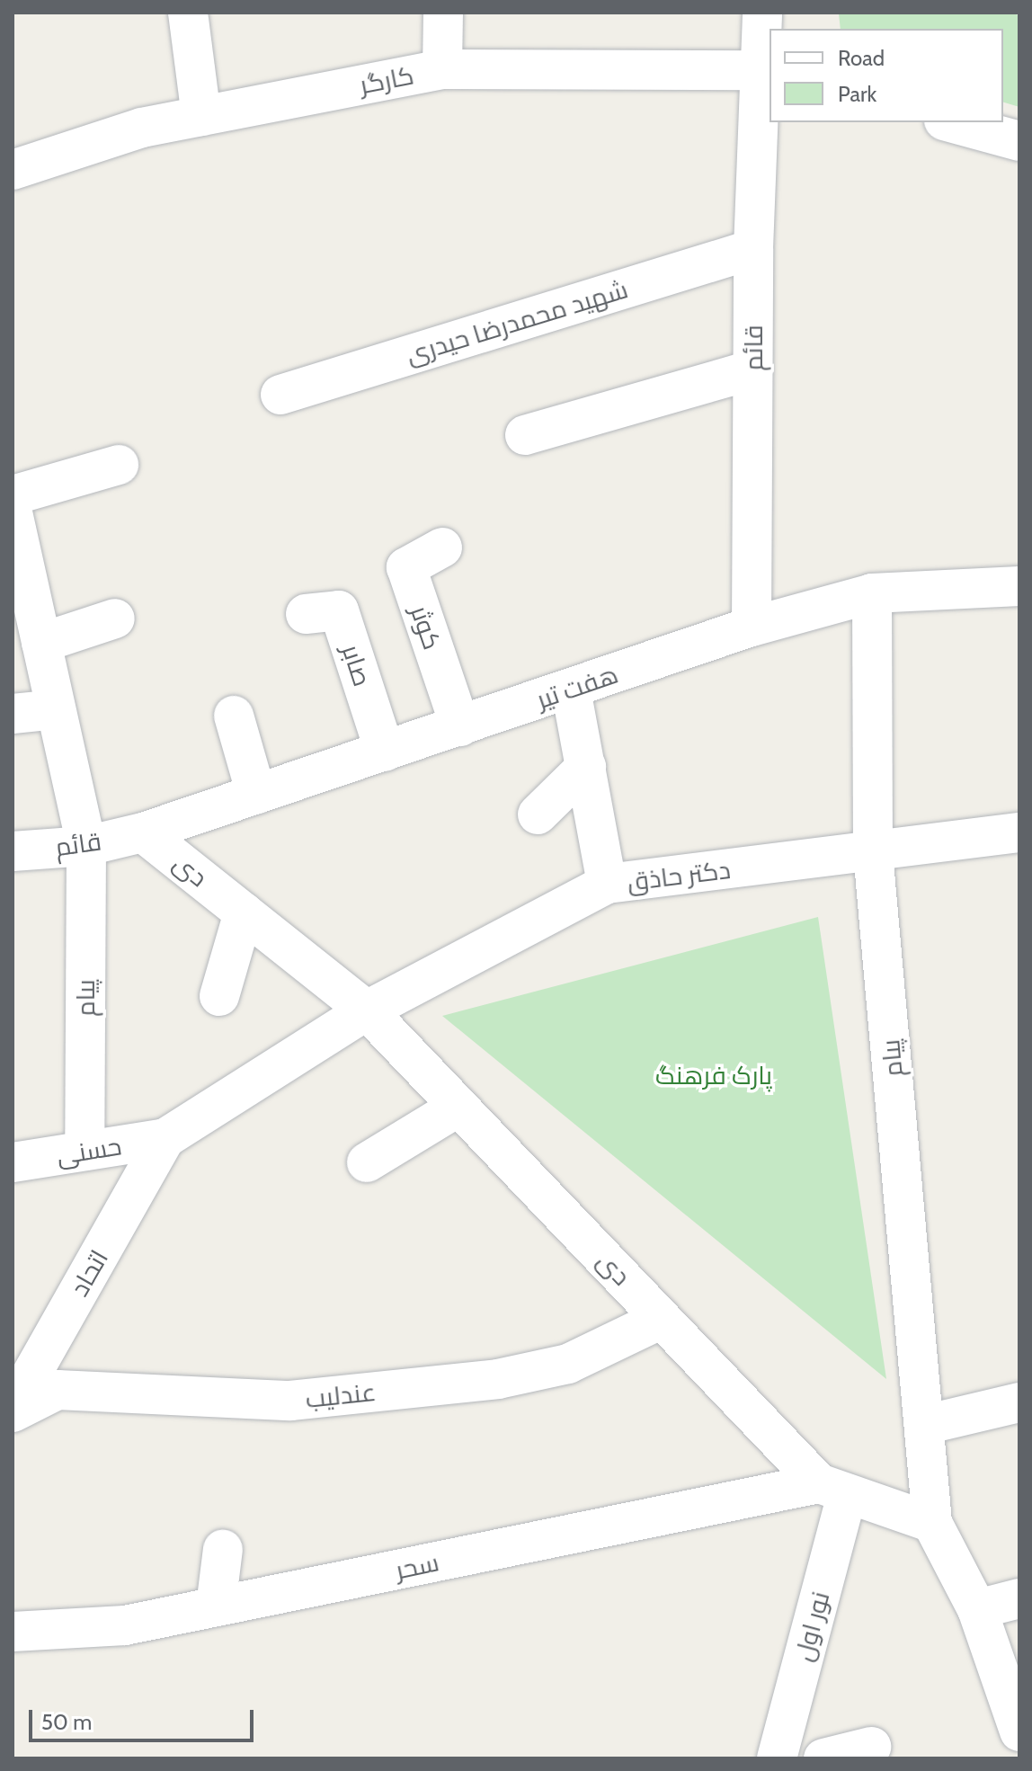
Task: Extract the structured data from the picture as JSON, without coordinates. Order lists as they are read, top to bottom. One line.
{"streets":{"street":["کارگر","شهید محمدرضا حیدری","قائم","کوثر","صابر","هفت تیر","دی","دکتر حاذق","پیام","حسنی","اتحاد","عندلیب","سحر","نور اول"]},"crossings":[["کارگر","قائم"],["شهید محمدرضا حیدری","قائم"],["قائم","هفت تیر"],["قائم","دی"],["قائم","پیام"],["کوثر","هفت تیر"],["صابر","هفت تیر"],["هفت تیر","دی"],["هفت تیر","پیام"],["دی","دکتر حاذق"],["دی","پیام"],["دی","عندلیب"],["دی","سحر"],["دی","نور اول"],["دکتر حاذق","پیام"],["دکتر حاذق","حسنی"],["دکتر حاذق","اتحاد"],["پیام","حسنی"],["حسنی","اتحاد"],["اتحاد","عندلیب"],["سحر","نور اول"]],"parks":["پارک فرهنگ"],"legend":["Road","Park"],"scale_bar":"50 m"}
